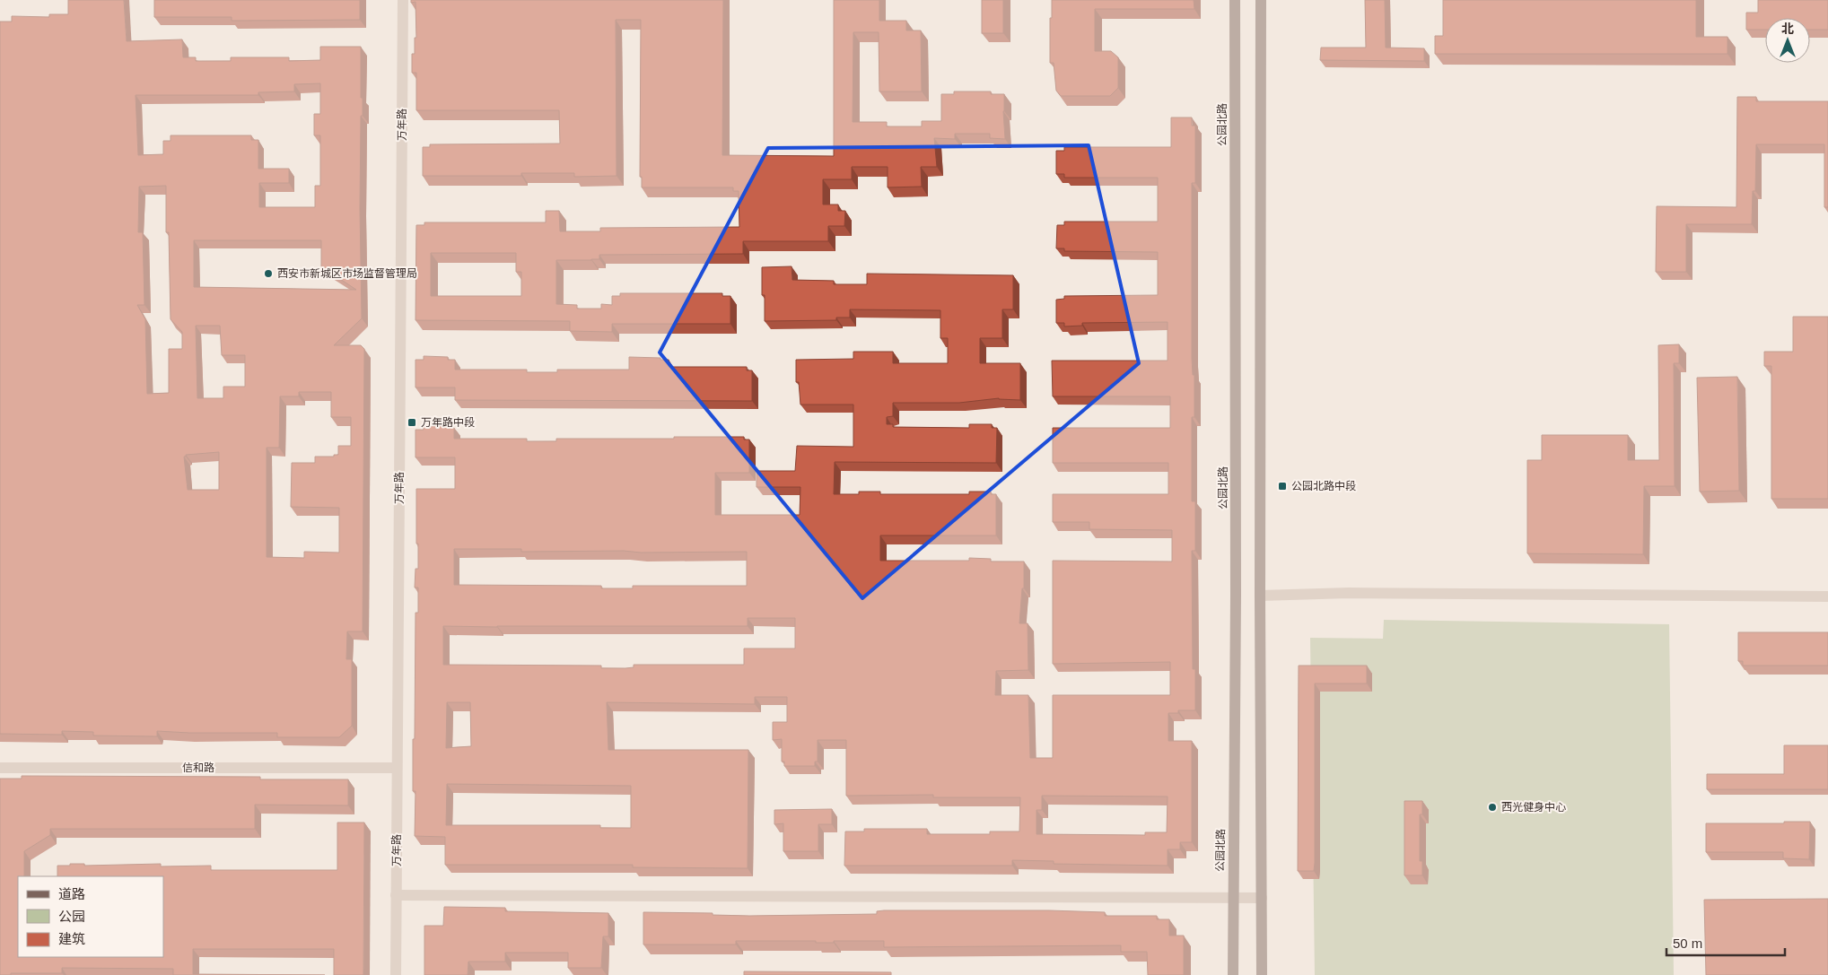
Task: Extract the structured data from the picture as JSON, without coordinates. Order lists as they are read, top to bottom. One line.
{"streets":{"main road":["公园北路"],"street":["万年路","信和路"]},"crossings":[["万年路","信和路"]],"places":{"other":["西安市新城区市场监督管理局","西光健身中心"],"transit":["万年路中段","公园北路中段"]},"legend":["道路","公园","建筑"],"scale_bar":"50 m","north":"top"}
